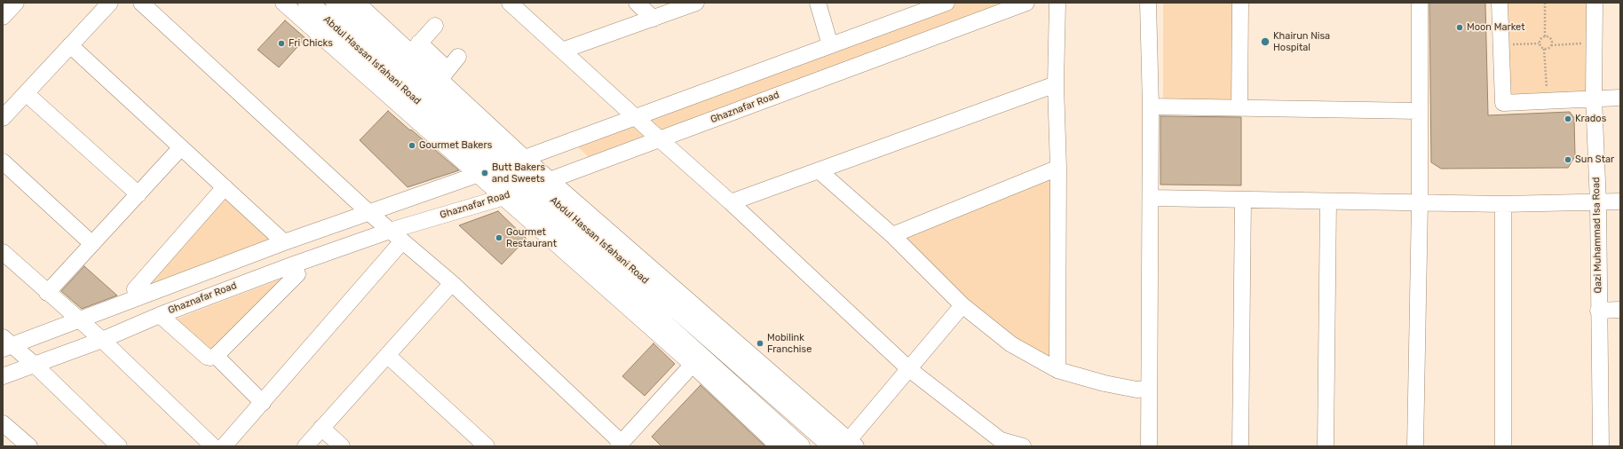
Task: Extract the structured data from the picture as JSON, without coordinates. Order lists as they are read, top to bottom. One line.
{"streets":{"main road":["Abdul Hassan Isfahani Road"],"street":["Ghaznafar Road","Qazi Muhammad Isa Road"]},"crossings":[["Abdul Hassan Isfahani Road","Ghaznafar Road"]],"places":["Moon Market","Khairun Nisa Hospital","Fri Chicks","Krados","Gourmet Bakers","Sun Star","Butt Bakers and Sweets","Gourmet Restaurant","Mobilink Franchise"]}
